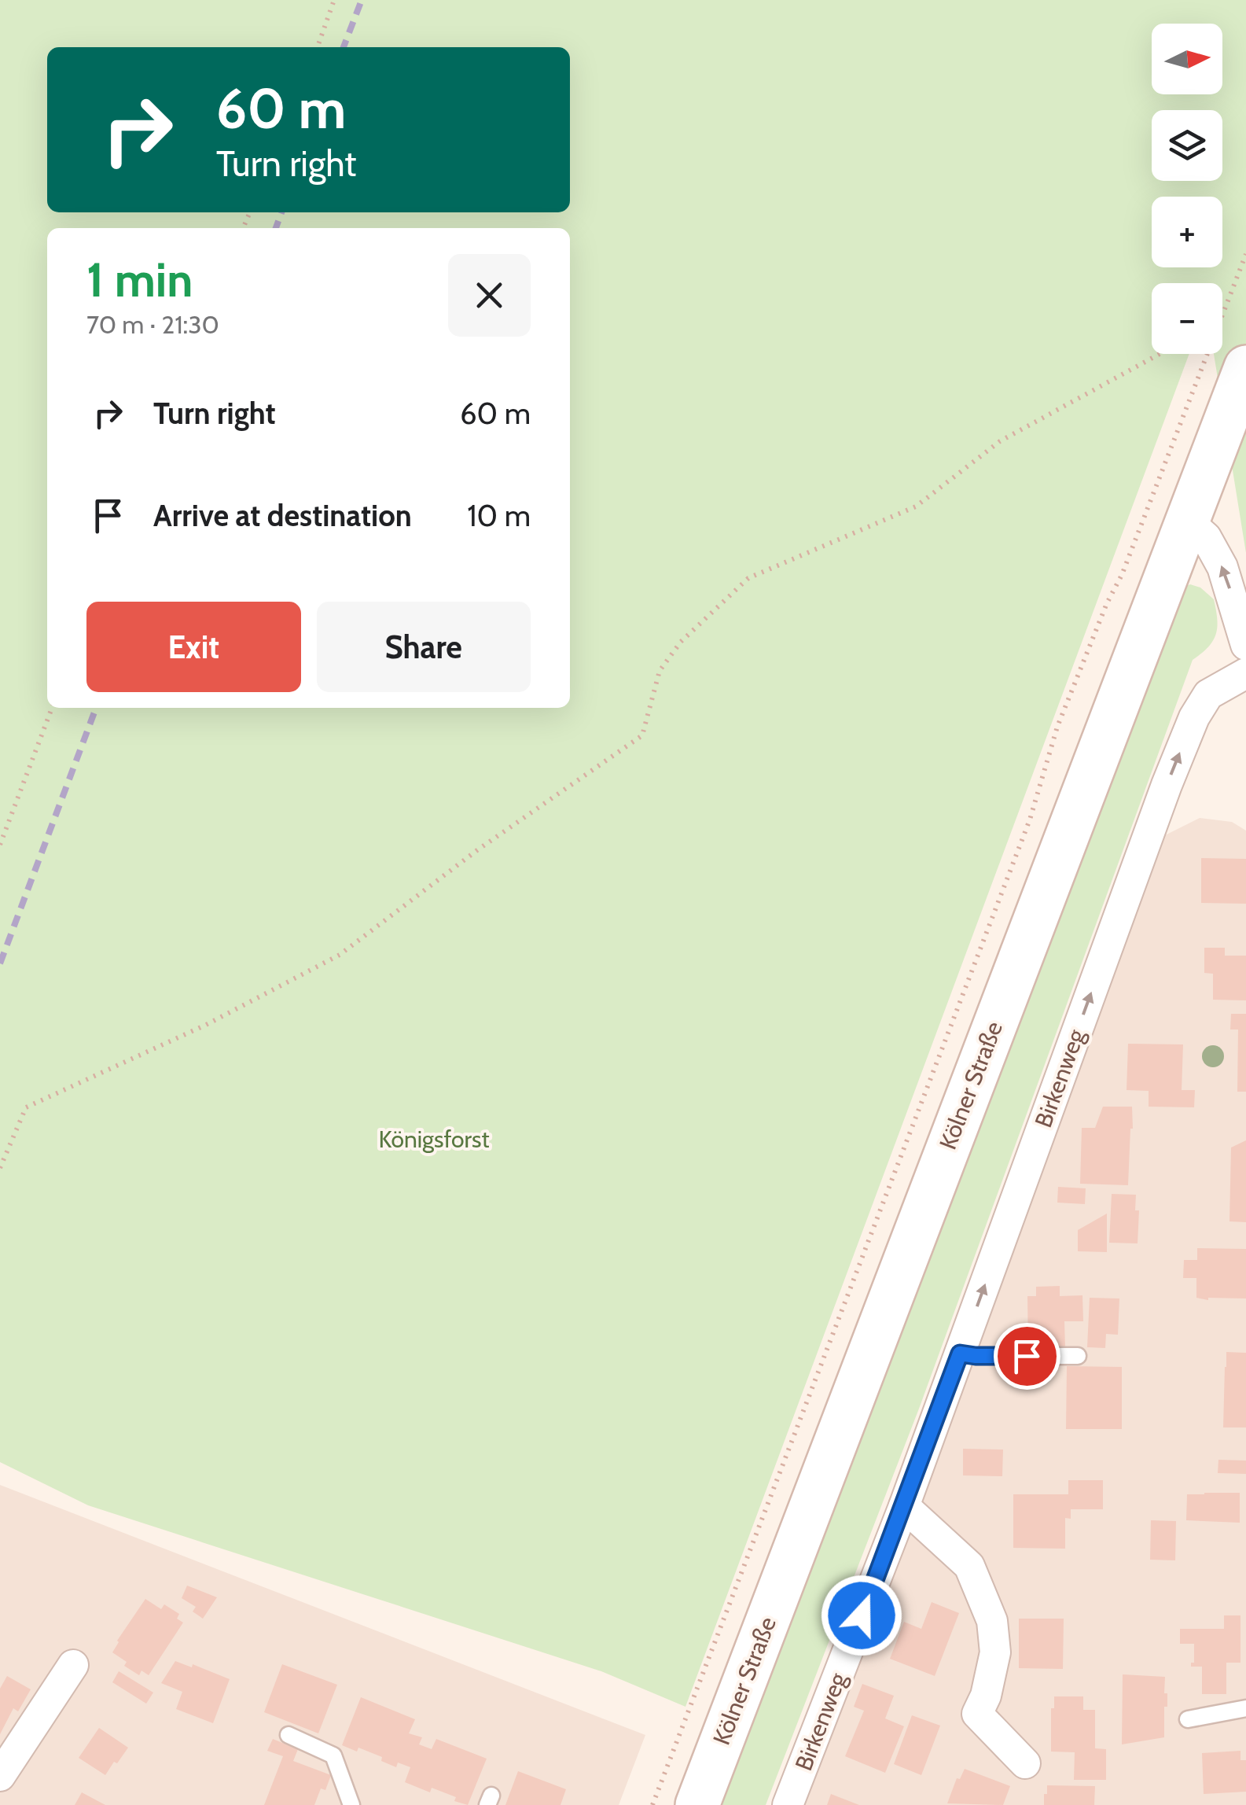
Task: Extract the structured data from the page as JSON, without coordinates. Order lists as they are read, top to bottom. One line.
{"streets":{"main road":["Kölner Straße"],"street":["Birkenweg"]},"one_way":["Birkenweg"],"parks":["Königsforst"],"north":"right","page":{"map_buttons":["+","−"],"turn":["60 m","Turn right"],"heading":["1 min","70 m · 21:30"],"list":[{"name":"Turn right","value":"60 m"},{"name":"Arrive at destination","value":"10 m"}],"buttons":["Exit","Share"]}}
